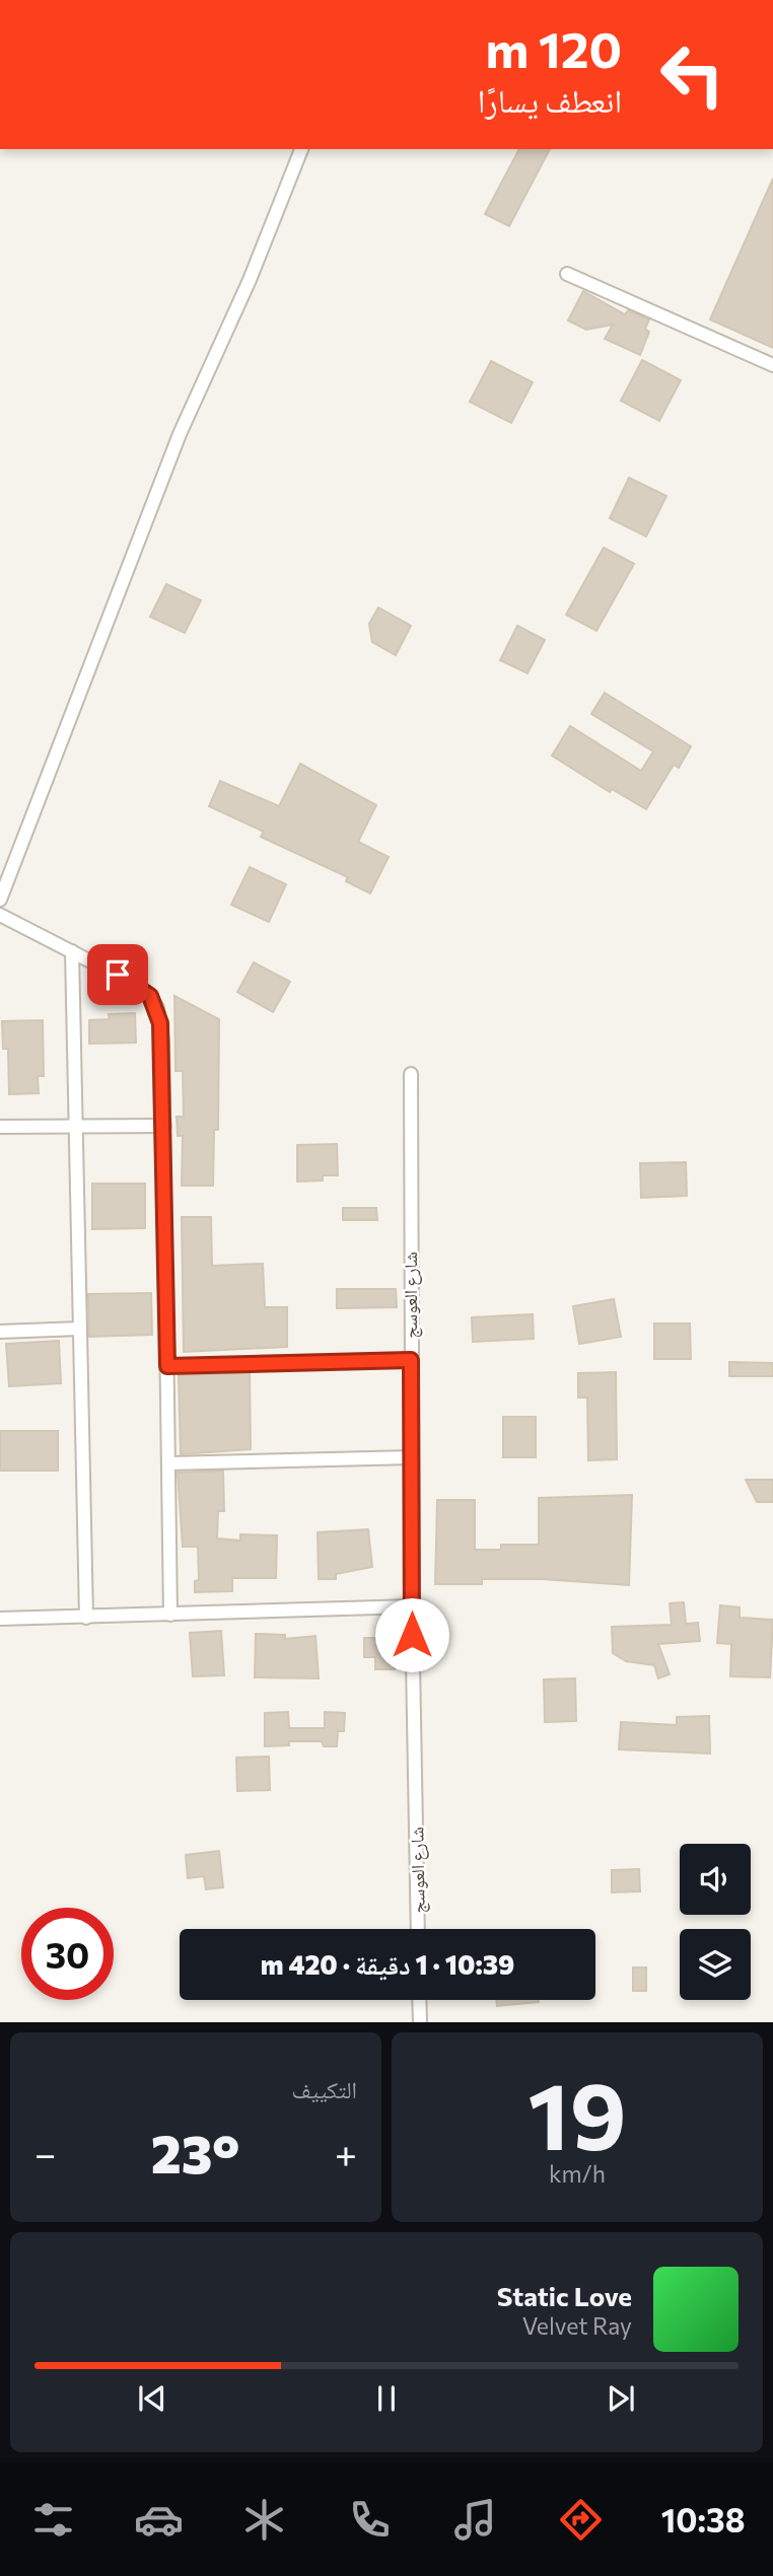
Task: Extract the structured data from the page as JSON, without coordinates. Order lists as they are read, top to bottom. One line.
{"streets":{"street":["شارع العوسج"]},"page":{"turn":["120 m","انعطف يسارًا"],"limit":"30","trip":"10:39 · 1 دقيقة · 420 m","tile":[["19","km/h"],"التكييف"],"heat":["−","23°","+"],"song":["Static Love","Velvet Ray"],"tabs":"10:38"}}
